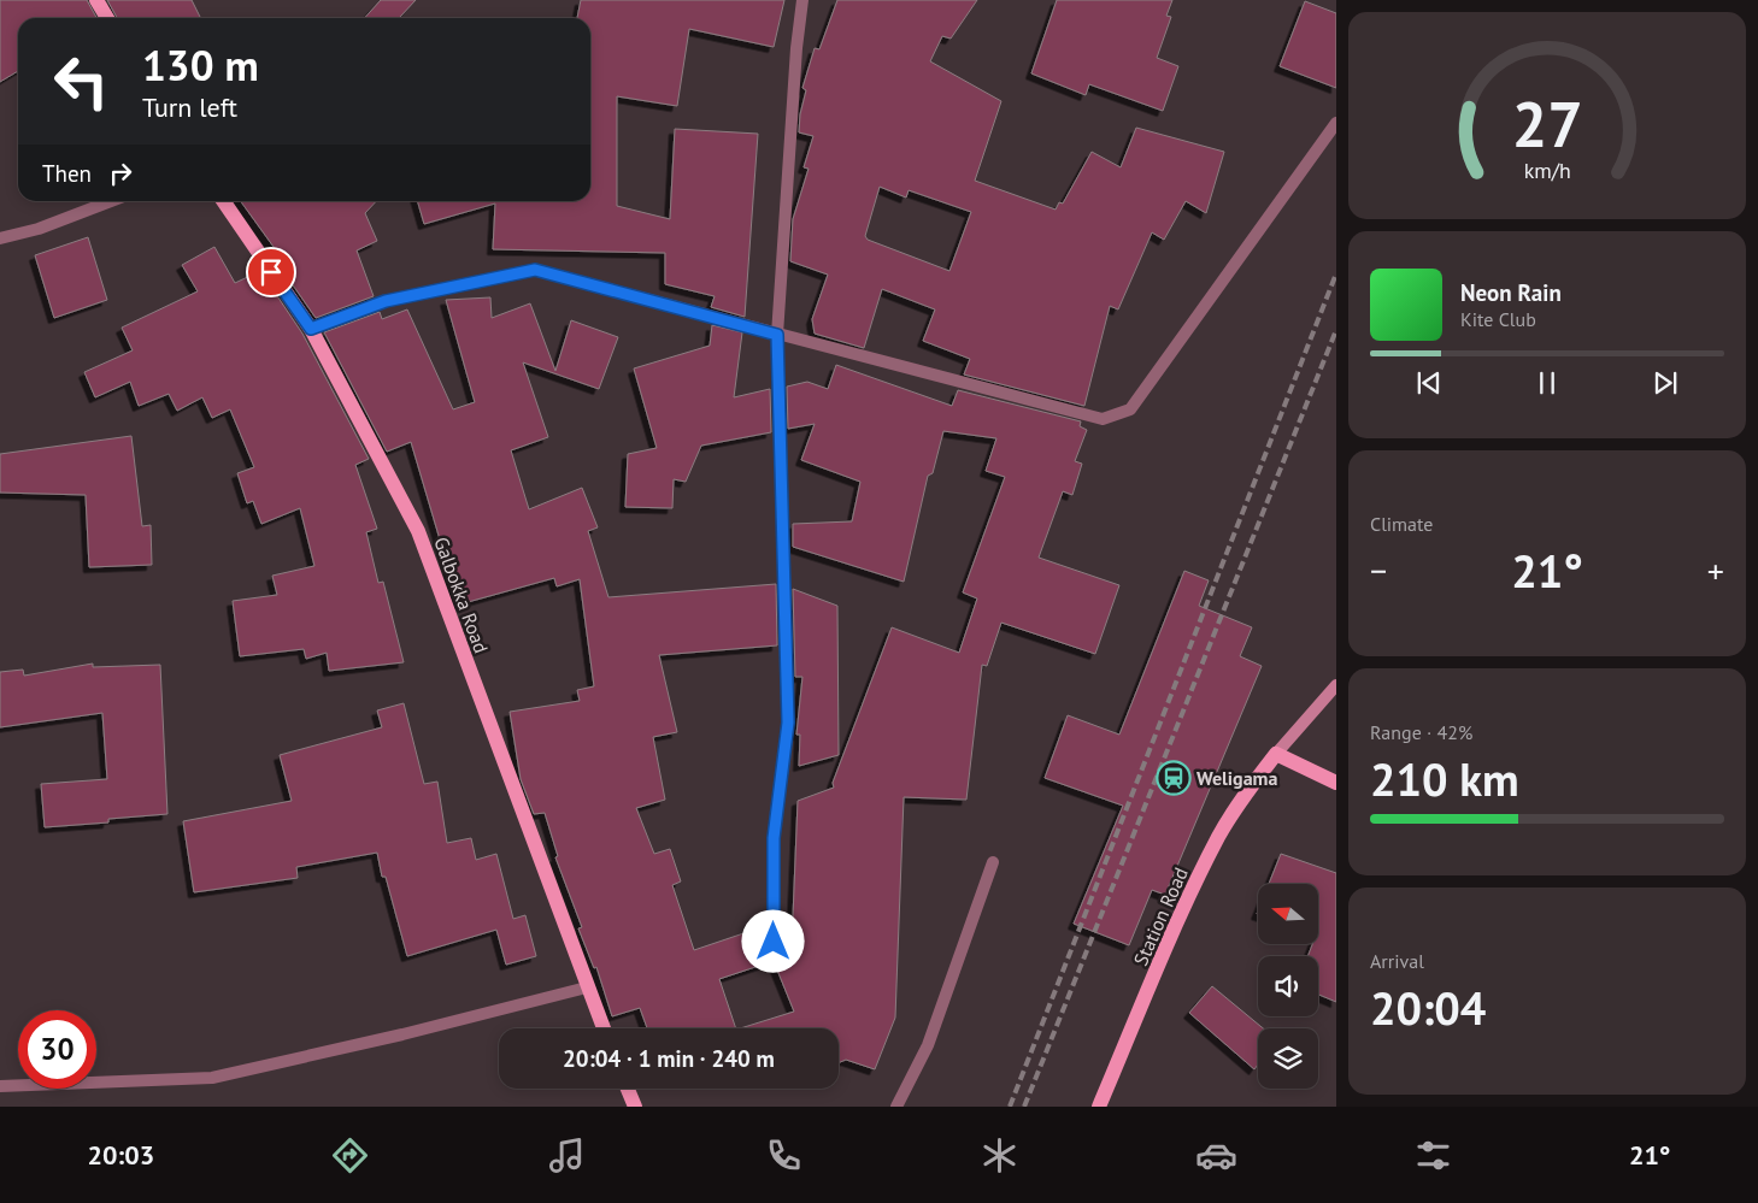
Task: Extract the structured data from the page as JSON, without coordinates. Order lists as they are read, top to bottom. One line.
{"streets":{"main road":["Galbokka Road","Station Road"]},"places":{"station":["Weligama"]},"north":"left","page":{"turn":["130 m","Turn left"],"then":"Then","song":["Neon Rain","Kite Club"],"tile":["Climate",["Range · 42%","210 km"],["Arrival","20:04"]],"heat":["−","21°","+"],"limit":"30","trip":"20:04 · 1 min · 240 m","tabs":["20:03","21°"],"gauge":["27","km/h"]}}
